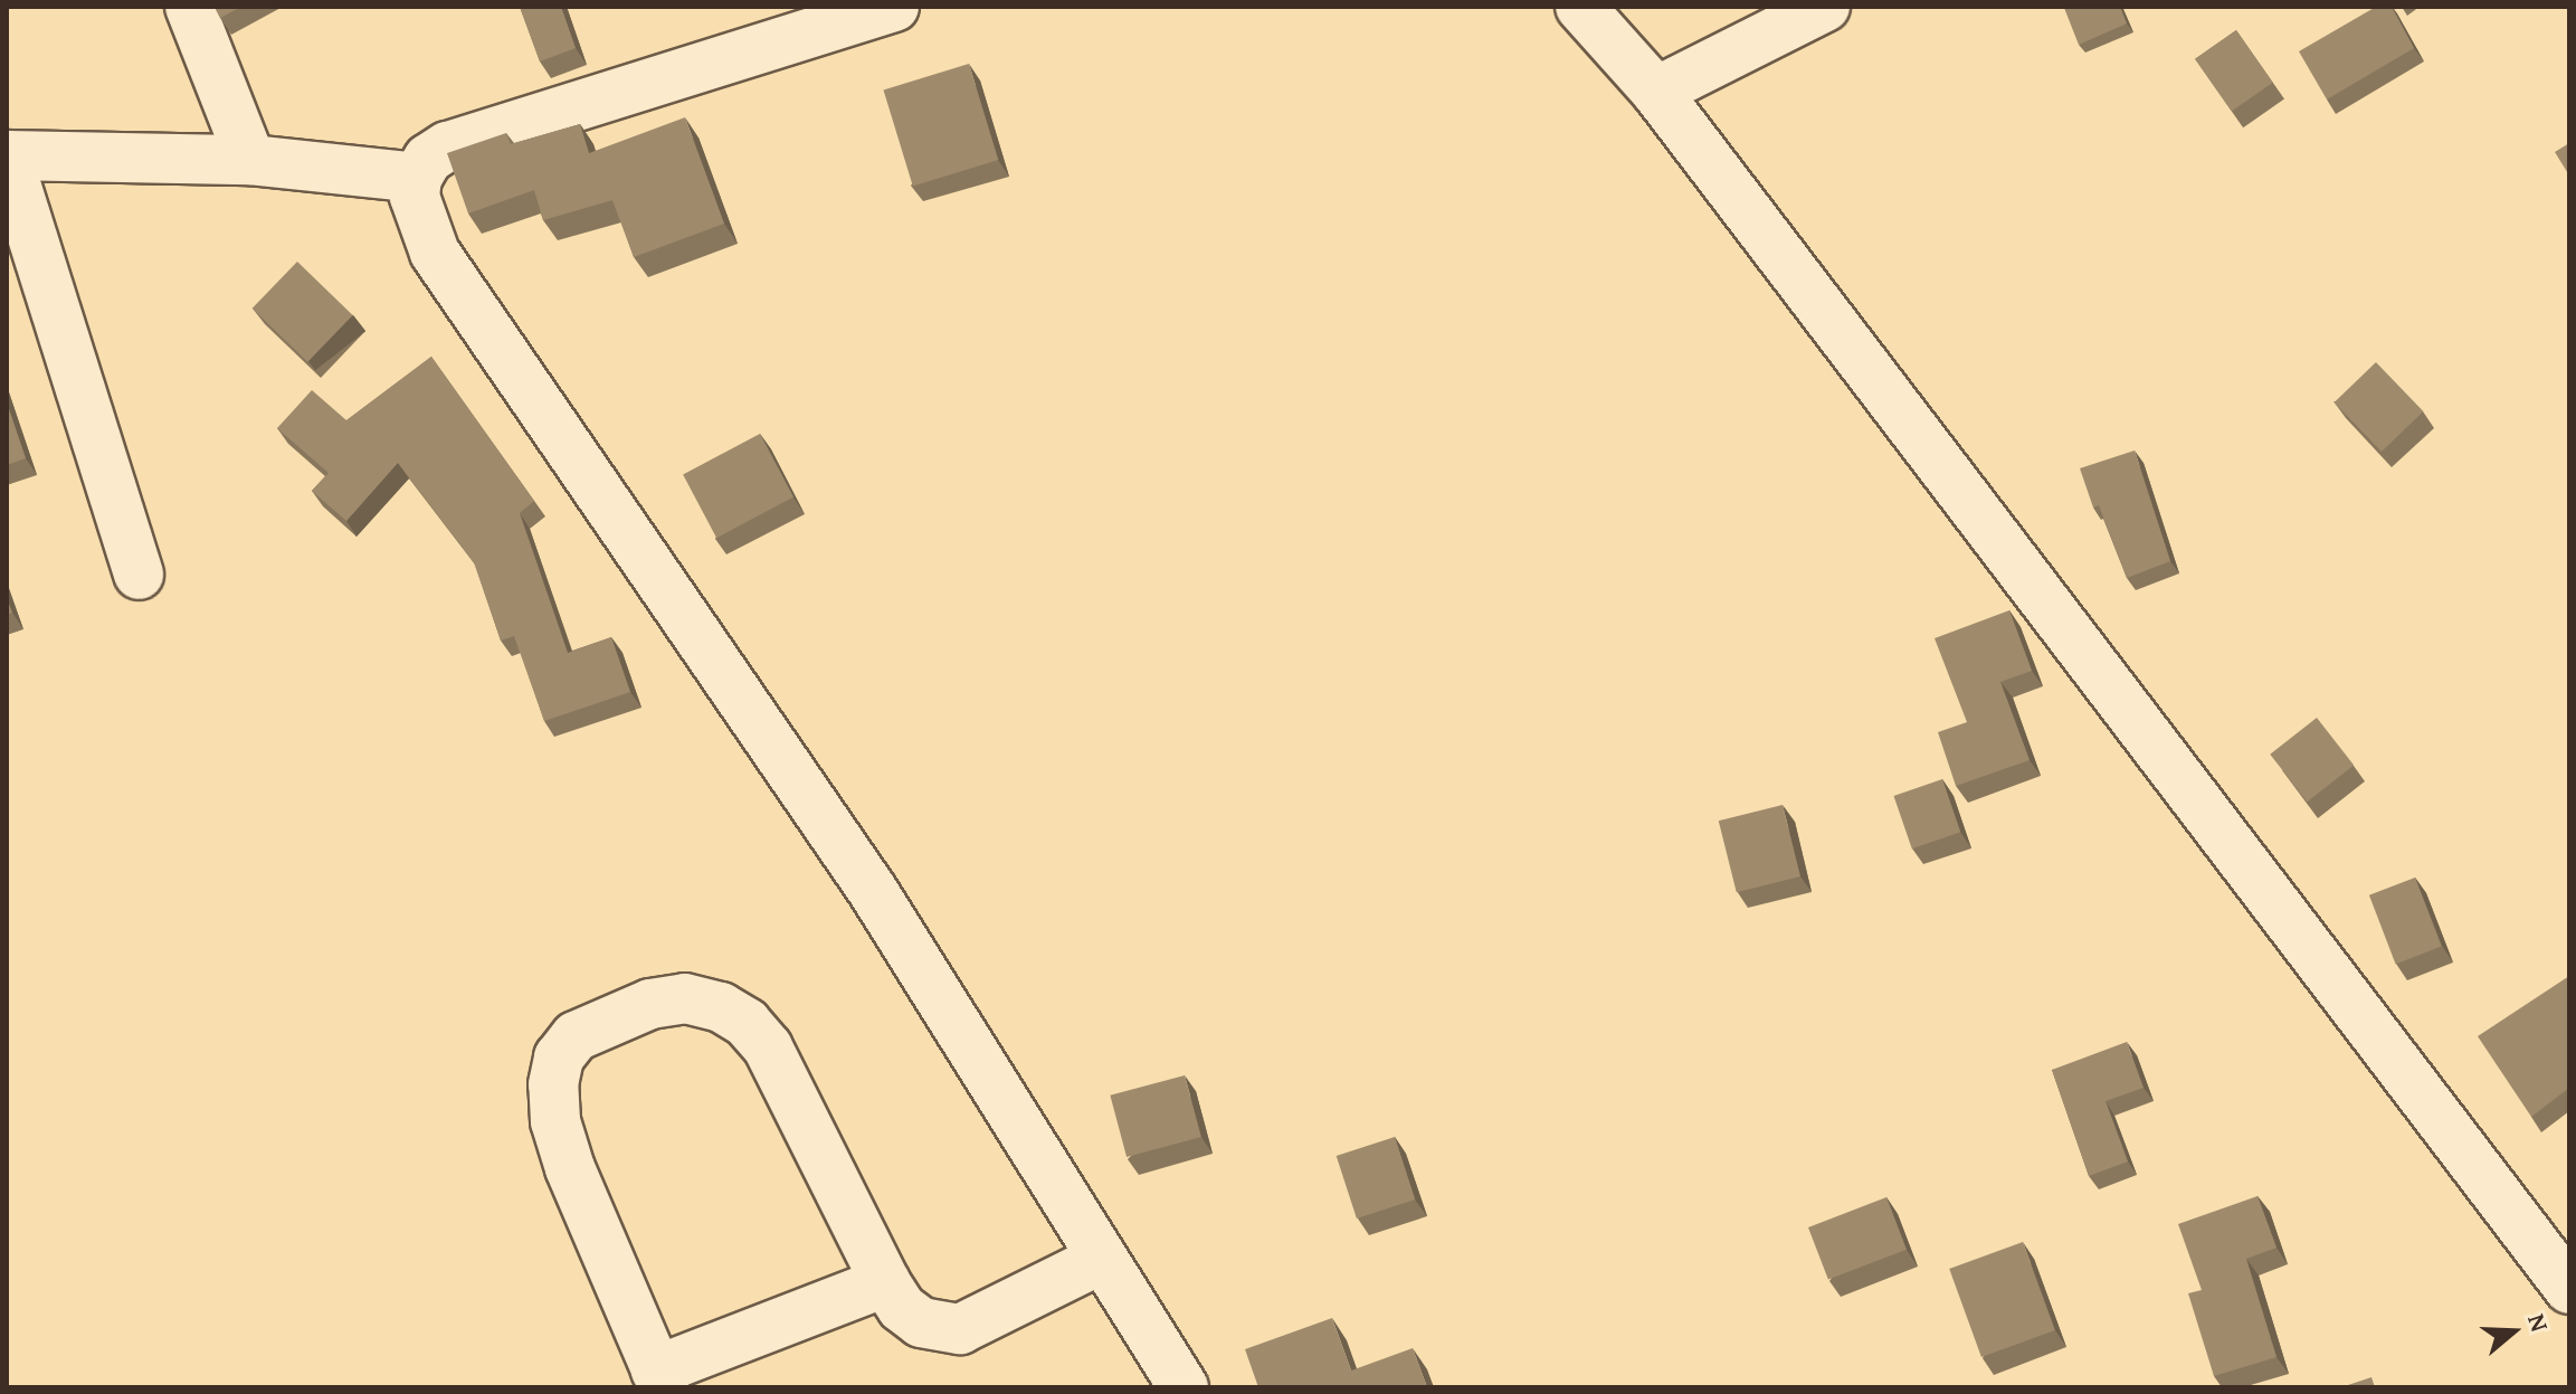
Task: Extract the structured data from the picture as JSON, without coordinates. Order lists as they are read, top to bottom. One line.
{"north":"right"}
